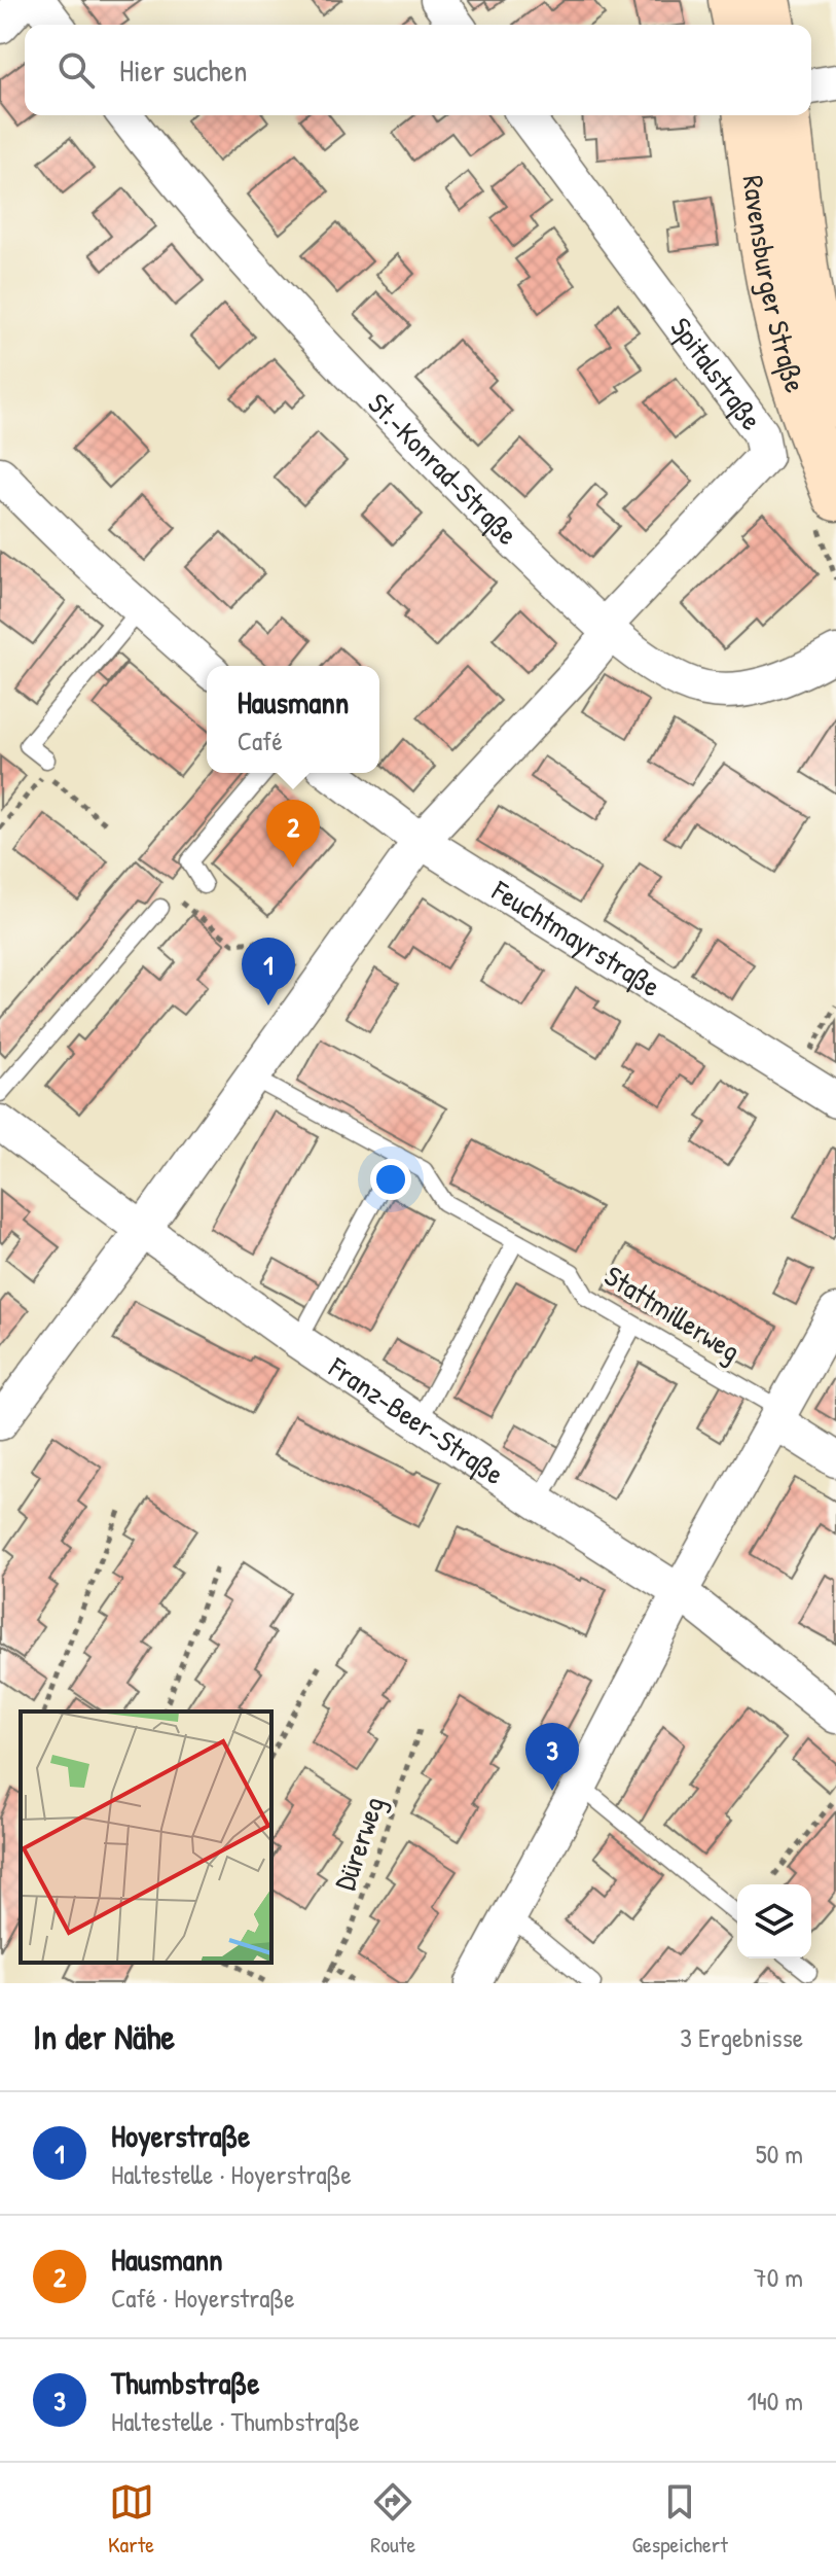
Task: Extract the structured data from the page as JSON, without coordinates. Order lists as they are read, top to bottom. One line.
{"streets":{"main road":["Ravensburger Straße"],"street":["Spitalstraße","St.-Konrad-Straße","Feuchtmayrstraße","Franz-Beer-Straße"],"lane":["Stattmillerweg"],"path":["Dürerweg"]},"crossings":[["Spitalstraße","St.-Konrad-Straße"],["Spitalstraße","Feuchtmayrstraße"],["Spitalstraße","Stattmillerweg"],["Spitalstraße","Franz-Beer-Straße"]],"page":{"search":"Hier suchen","popup":["Hausmann","Café"],"pins":["2","1","3"],"heading":["In der Nähe","3 Ergebnisse"],"list":[{"mark":"1","name":"Hoyerstraße","note":"Haltestelle · Hoyerstraße","value":"50 m"},{"mark":"2","name":"Hausmann","note":"Café · Hoyerstraße","value":"70 m"},{"mark":"3","name":"Thumbstraße","note":"Haltestelle · Thumbstraße","value":"140 m"}],"nav":["Karte","Route","Gespeichert"]}}
